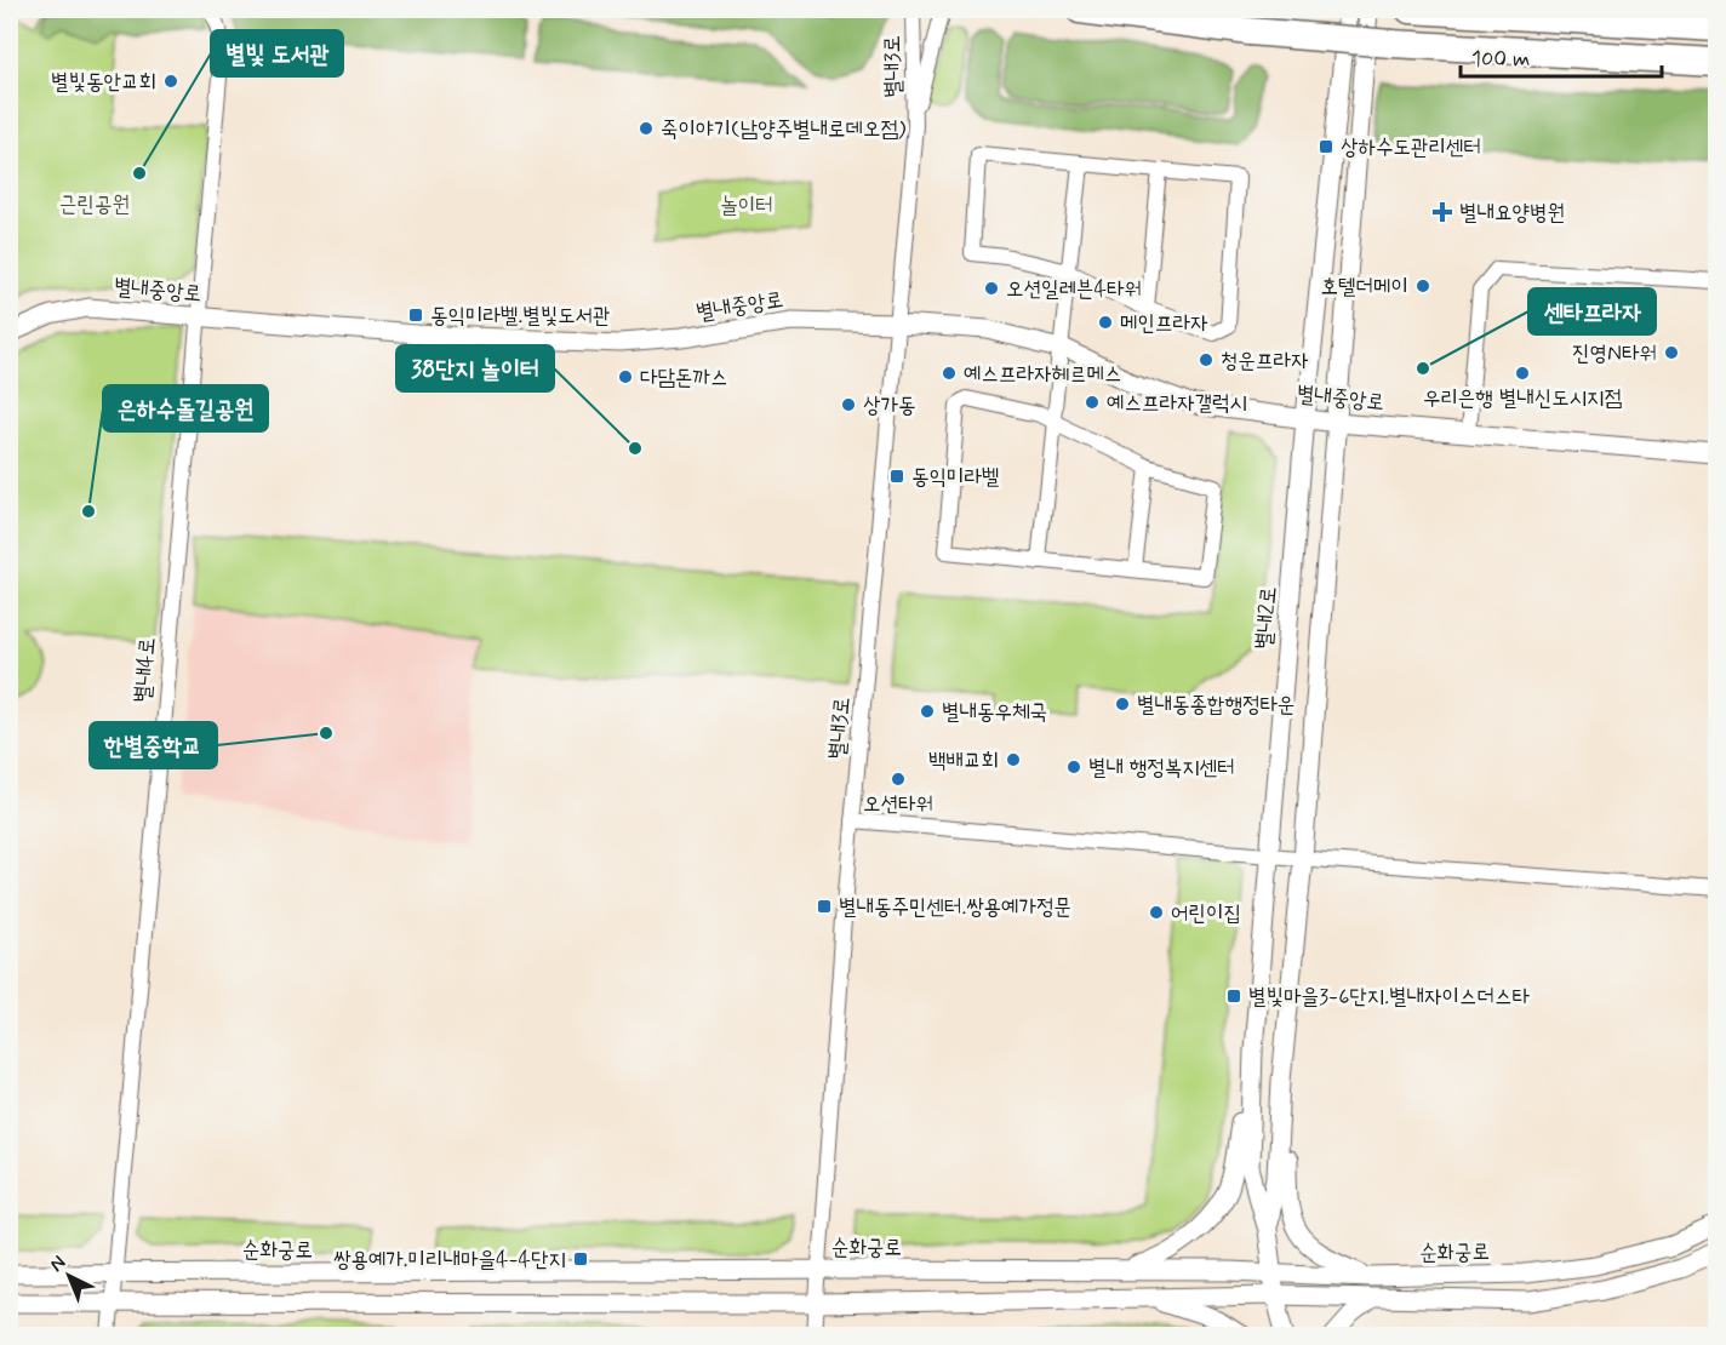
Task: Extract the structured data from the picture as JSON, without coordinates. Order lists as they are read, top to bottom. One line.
{"streets":{"street":["별내3로","별내중앙로","별내2로","별내4로","순화궁로"]},"crossings":[["별내3로","별내중앙로"],["별내3로","순화궁로"],["별내중앙로","별내2로"],["별내중앙로","별내4로"],["별내2로","순화궁로"],["별내4로","순화궁로"]],"parks":["근린공원","놀이터"],"places":{"other":["별빛동안교회","죽이야기(남양주별내로데오점)","별빛 도서관","호텔더메이","오션일레븐4타워","메인프라자","진영N타워","청운프라자","센타프라자","예스프라자헤르메스","우리은행 별내신도시지점","다담돈까스","예스프라자갤럭시","상가동","38단지 놀이터","은하수돌길공원","별내동종합행정타운","별내동우체국","한별중학교","백배교회","별내 행정복지센터","오션타워","어린이집"],"transit":["상하수도관리센터","동익미라벨.별빛도서관","동익미라벨","별내동주민센터.쌍용예가정문","별빛마을3-6단지.별내자이스더스타","쌍용예가.미리내마을4-4단지"],"health":["별내요양병원"]},"scale_bar":"100 m","north":"top left"}
